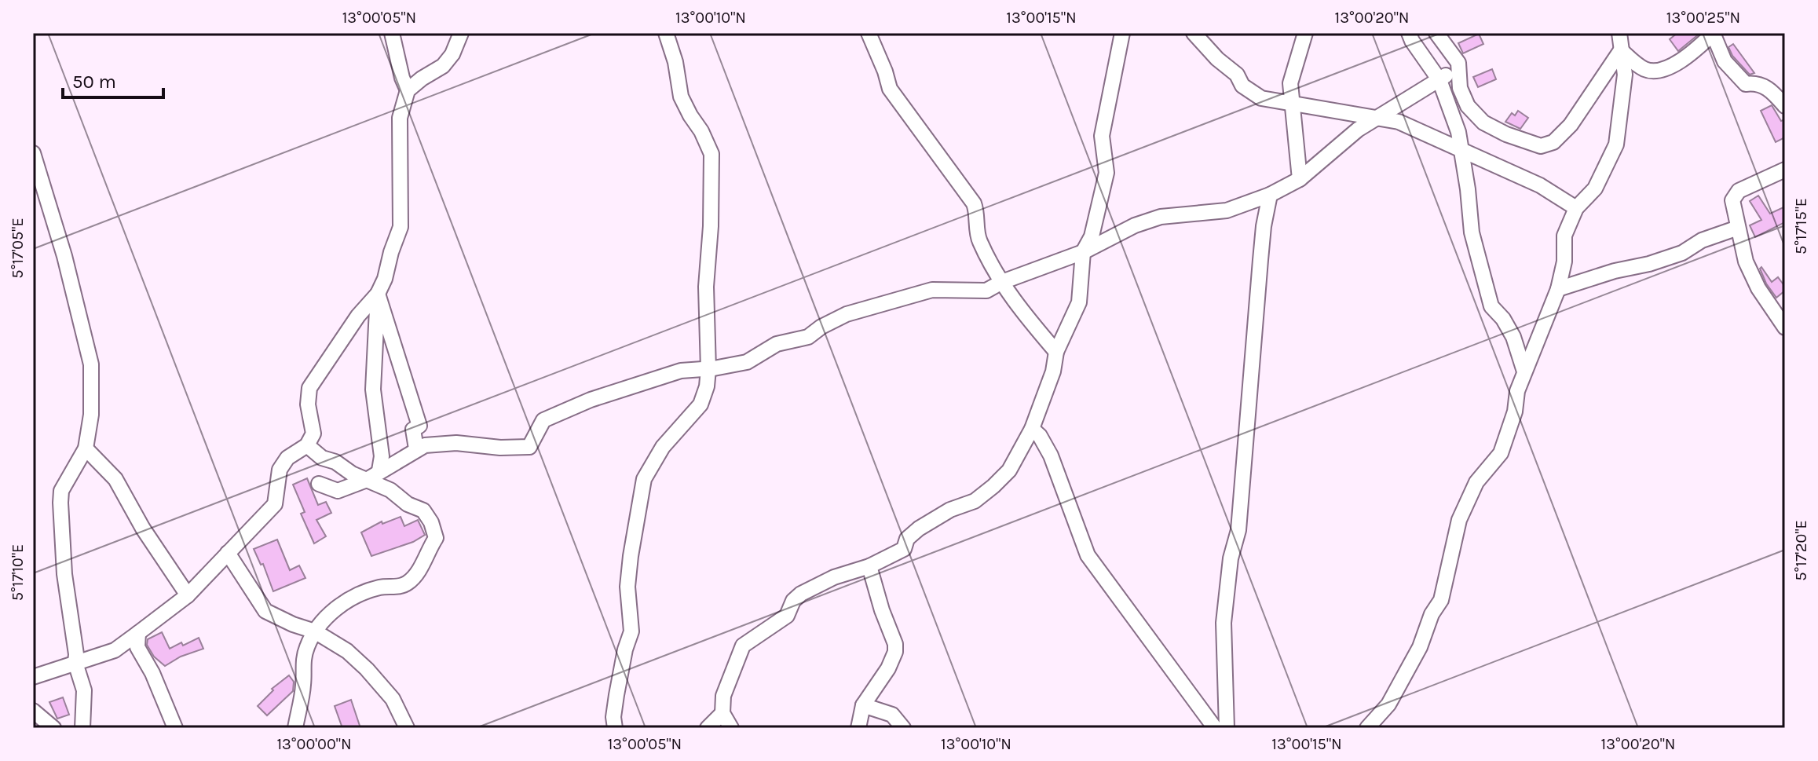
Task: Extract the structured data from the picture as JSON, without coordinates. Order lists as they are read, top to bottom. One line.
{"scale_bar":"50 m","coordinates":["13°00'05\"N","13°00'10\"N","13°00'15\"N","13°00'20\"N","13°00'25\"N","5°17'15\"E","5°17'05\"E","5°17'20\"E","5°17'10\"E","13°00'00\"N"]}
